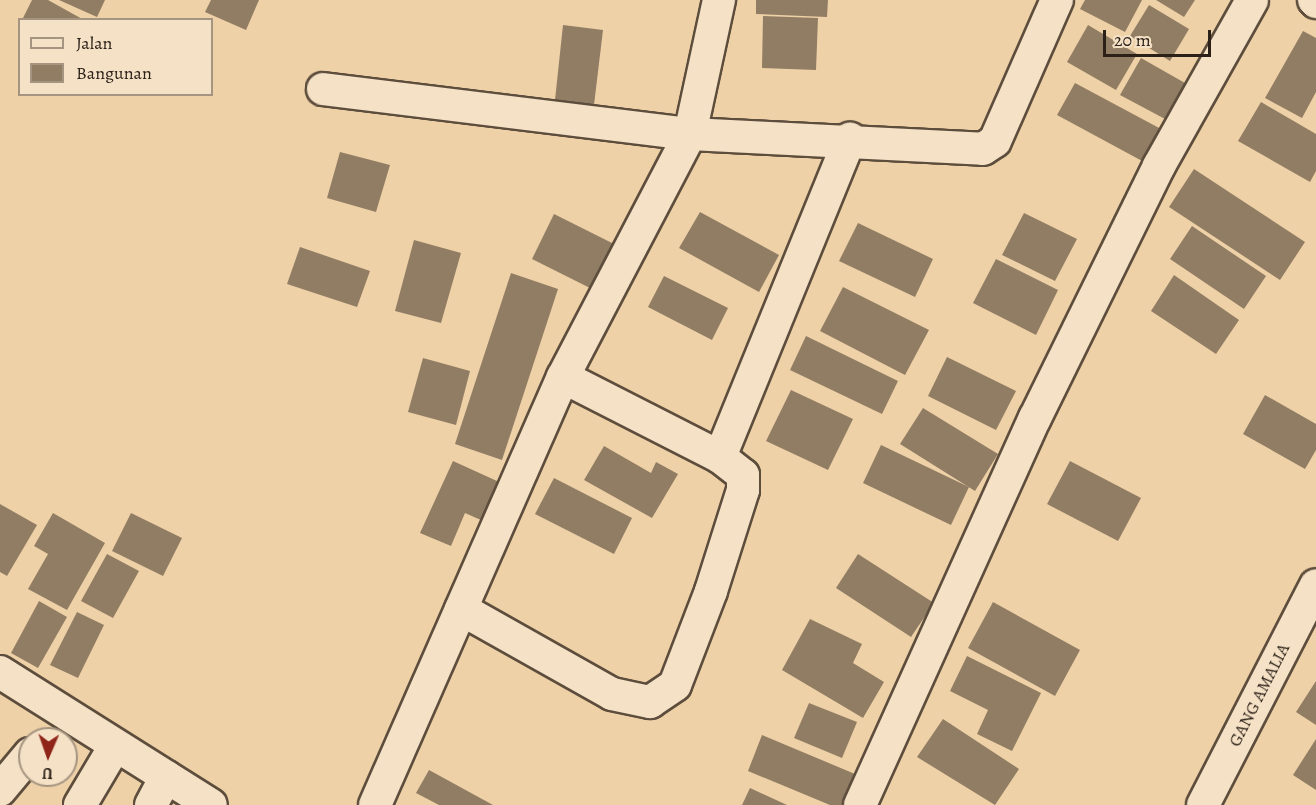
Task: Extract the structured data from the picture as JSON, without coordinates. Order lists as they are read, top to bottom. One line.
{"streets":{"street":["GANG AMALIA"]},"legend":["Jalan","Bangunan"],"scale_bar":"20 m","north":"bottom"}
